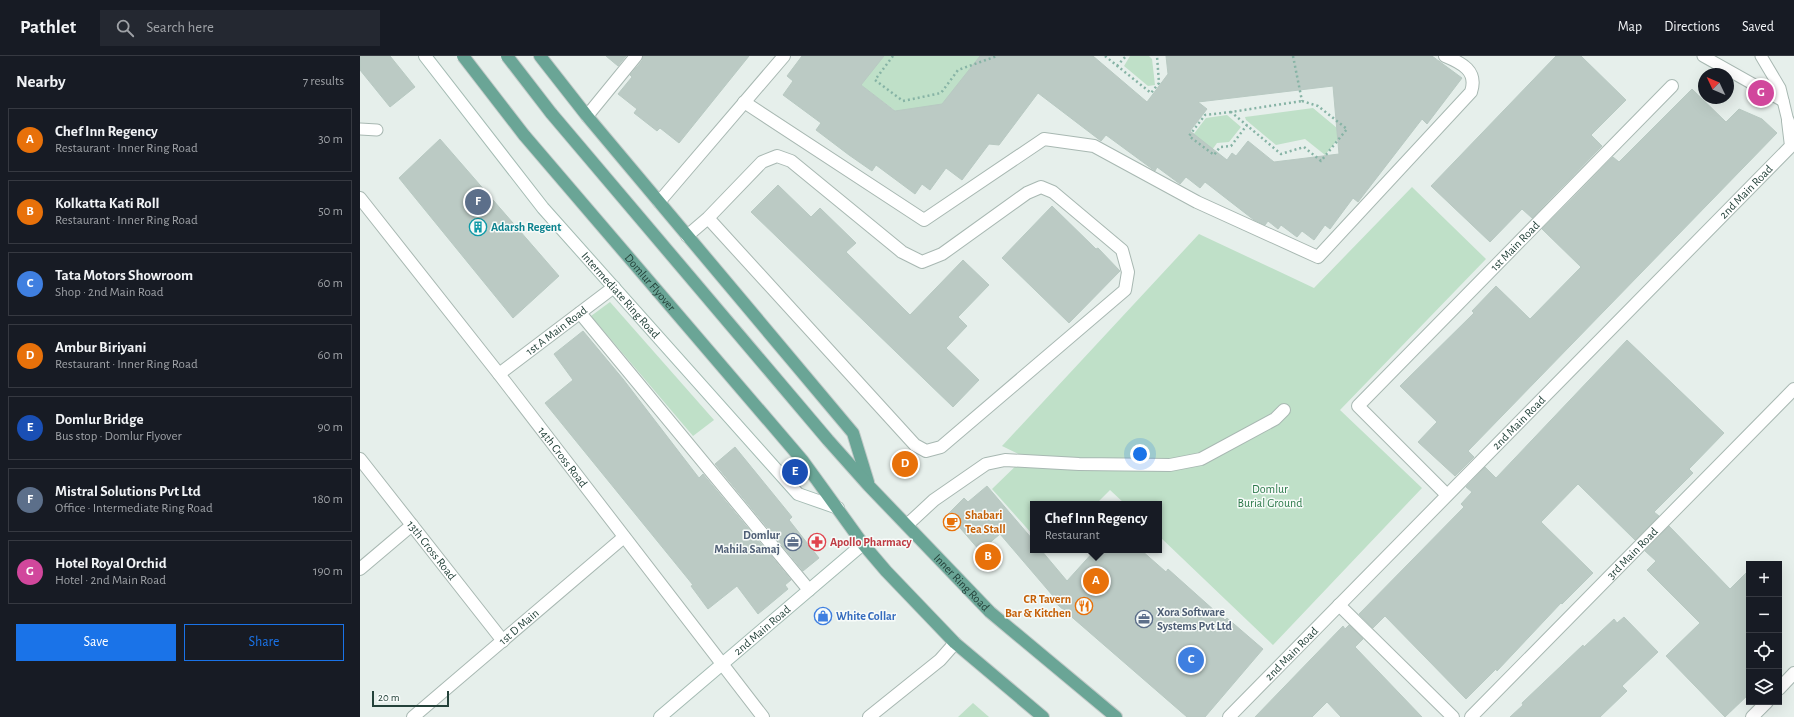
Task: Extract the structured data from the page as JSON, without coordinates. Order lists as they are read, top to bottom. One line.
{"streets":{"main road":["Domlur Flyover","Inner Ring Road"],"street":["2nd Main Road","1st Main Road","Intermediate Ring Road","1st A Main Road","14th Cross Road","13th Cross Road","3rd Main Road","1st D Main"]},"crossings":[["2nd Main Road","1st Main Road"],["2nd Main Road","14th Cross Road"],["Domlur Flyover","Intermediate Ring Road"],["Intermediate Ring Road","1st A Main Road"],["1st A Main Road","14th Cross Road"],["14th Cross Road","1st D Main"],["13th Cross Road","1st D Main"]],"parks":["Domlur Burial Ground"],"places":{"building":["Adarsh Regent"],"cafe":["Shabari Tea Stall"],"office":["Domlur Mahila Samaj","Xora Software Systems Pvt Ltd"],"pharmacy":["Apollo Pharmacy"],"restaurant":["CR Tavern Bar & Kitchen"],"shop":["White Collar"]},"scale_bar":"20 m","north":"top left","page":{"header":"Pathlet","search":"Search here","nav":["Map","Directions","Saved"],"heading":["Nearby","7 results"],"pins":["G","F","D","E","B","A","C"],"list":[{"mark":"A","name":"Chef Inn Regency","note":"Restaurant · Inner Ring Road","value":"30 m"},{"mark":"B","name":"Kolkatta Kati Roll","note":"Restaurant · Inner Ring Road","value":"50 m"},{"mark":"C","name":"Tata Motors Showroom","note":"Shop · 2nd Main Road","value":"60 m"},{"mark":"D","name":"Ambur Biriyani","note":"Restaurant · Inner Ring Road","value":"60 m"},{"mark":"E","name":"Domlur Bridge","note":"Bus stop · Domlur Flyover","value":"90 m"},{"mark":"F","name":"Mistral Solutions Pvt Ltd","note":"Office · Intermediate Ring Road","value":"180 m"},{"mark":"G","name":"Hotel Royal Orchid","note":"Hotel · 2nd Main Road","value":"190 m"}],"popup":["Chef Inn Regency","Restaurant"],"map_buttons":["+","−"],"buttons":["Save","Share"],"scale":"20 m"}}
